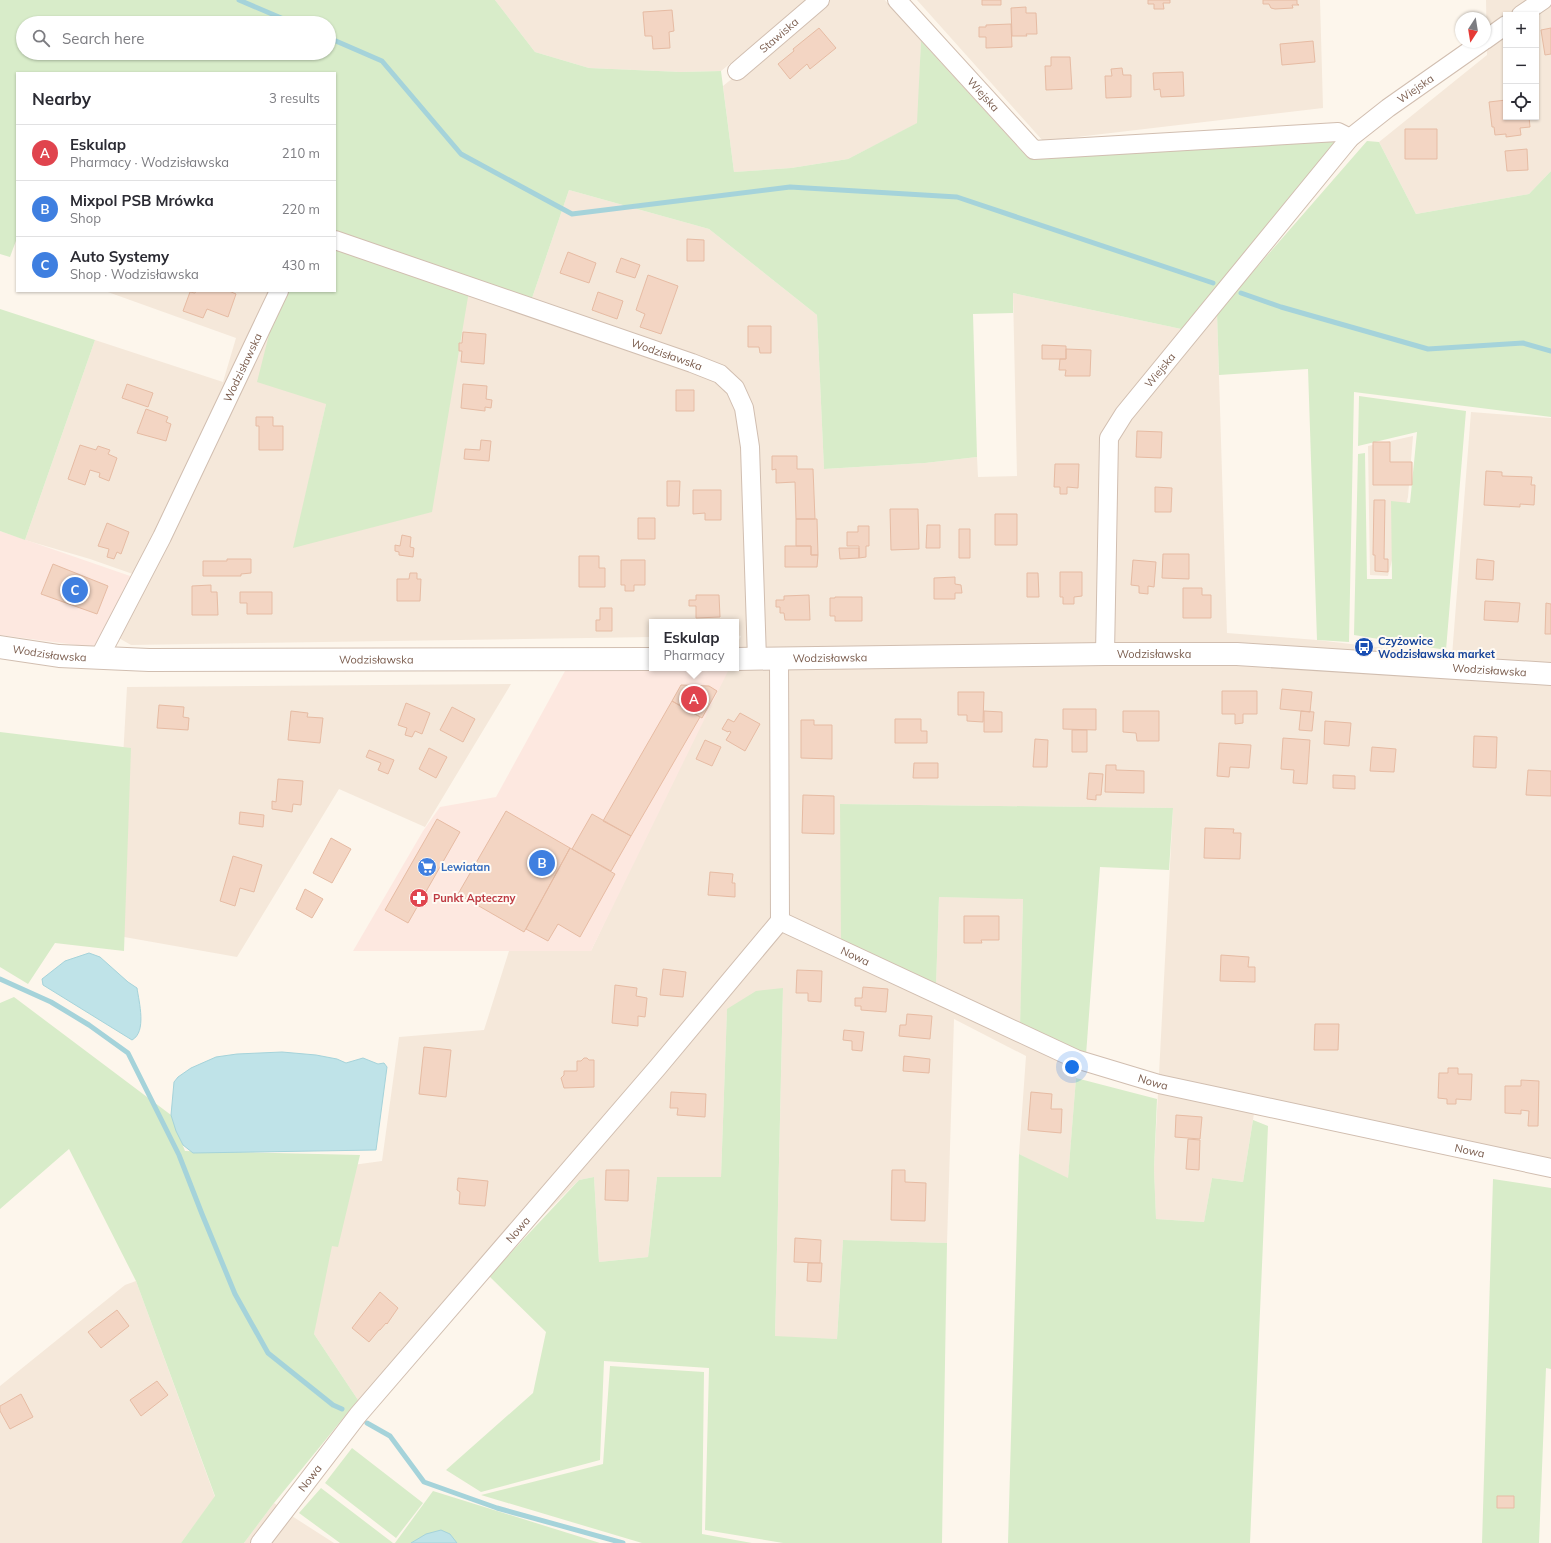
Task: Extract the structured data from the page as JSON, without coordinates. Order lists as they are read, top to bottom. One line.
{"streets":{"street":["Stawiska","Wiejska","Wodzisławska","Nowa"]},"crossings":[["Wiejska","Wodzisławska"]],"places":{"bus stop":["Czyżowice Wodzisławska market"],"supermarket":["Lewiatan"],"pharmacy":["Punkt Apteczny"]},"north":"bottom","page":{"map_buttons":["+","−"],"search":"Search here","heading":["Nearby","3 results"],"list":[{"mark":"A","name":"Eskulap","note":"Pharmacy · Wodzisławska","value":"210 m"},{"mark":"B","name":"Mixpol PSB Mrówka","note":"Shop","value":"220 m"},{"mark":"C","name":"Auto Systemy","note":"Shop · Wodzisławska","value":"430 m"}],"pins":["C","A","B"],"popup":["Eskulap","Pharmacy"]}}
